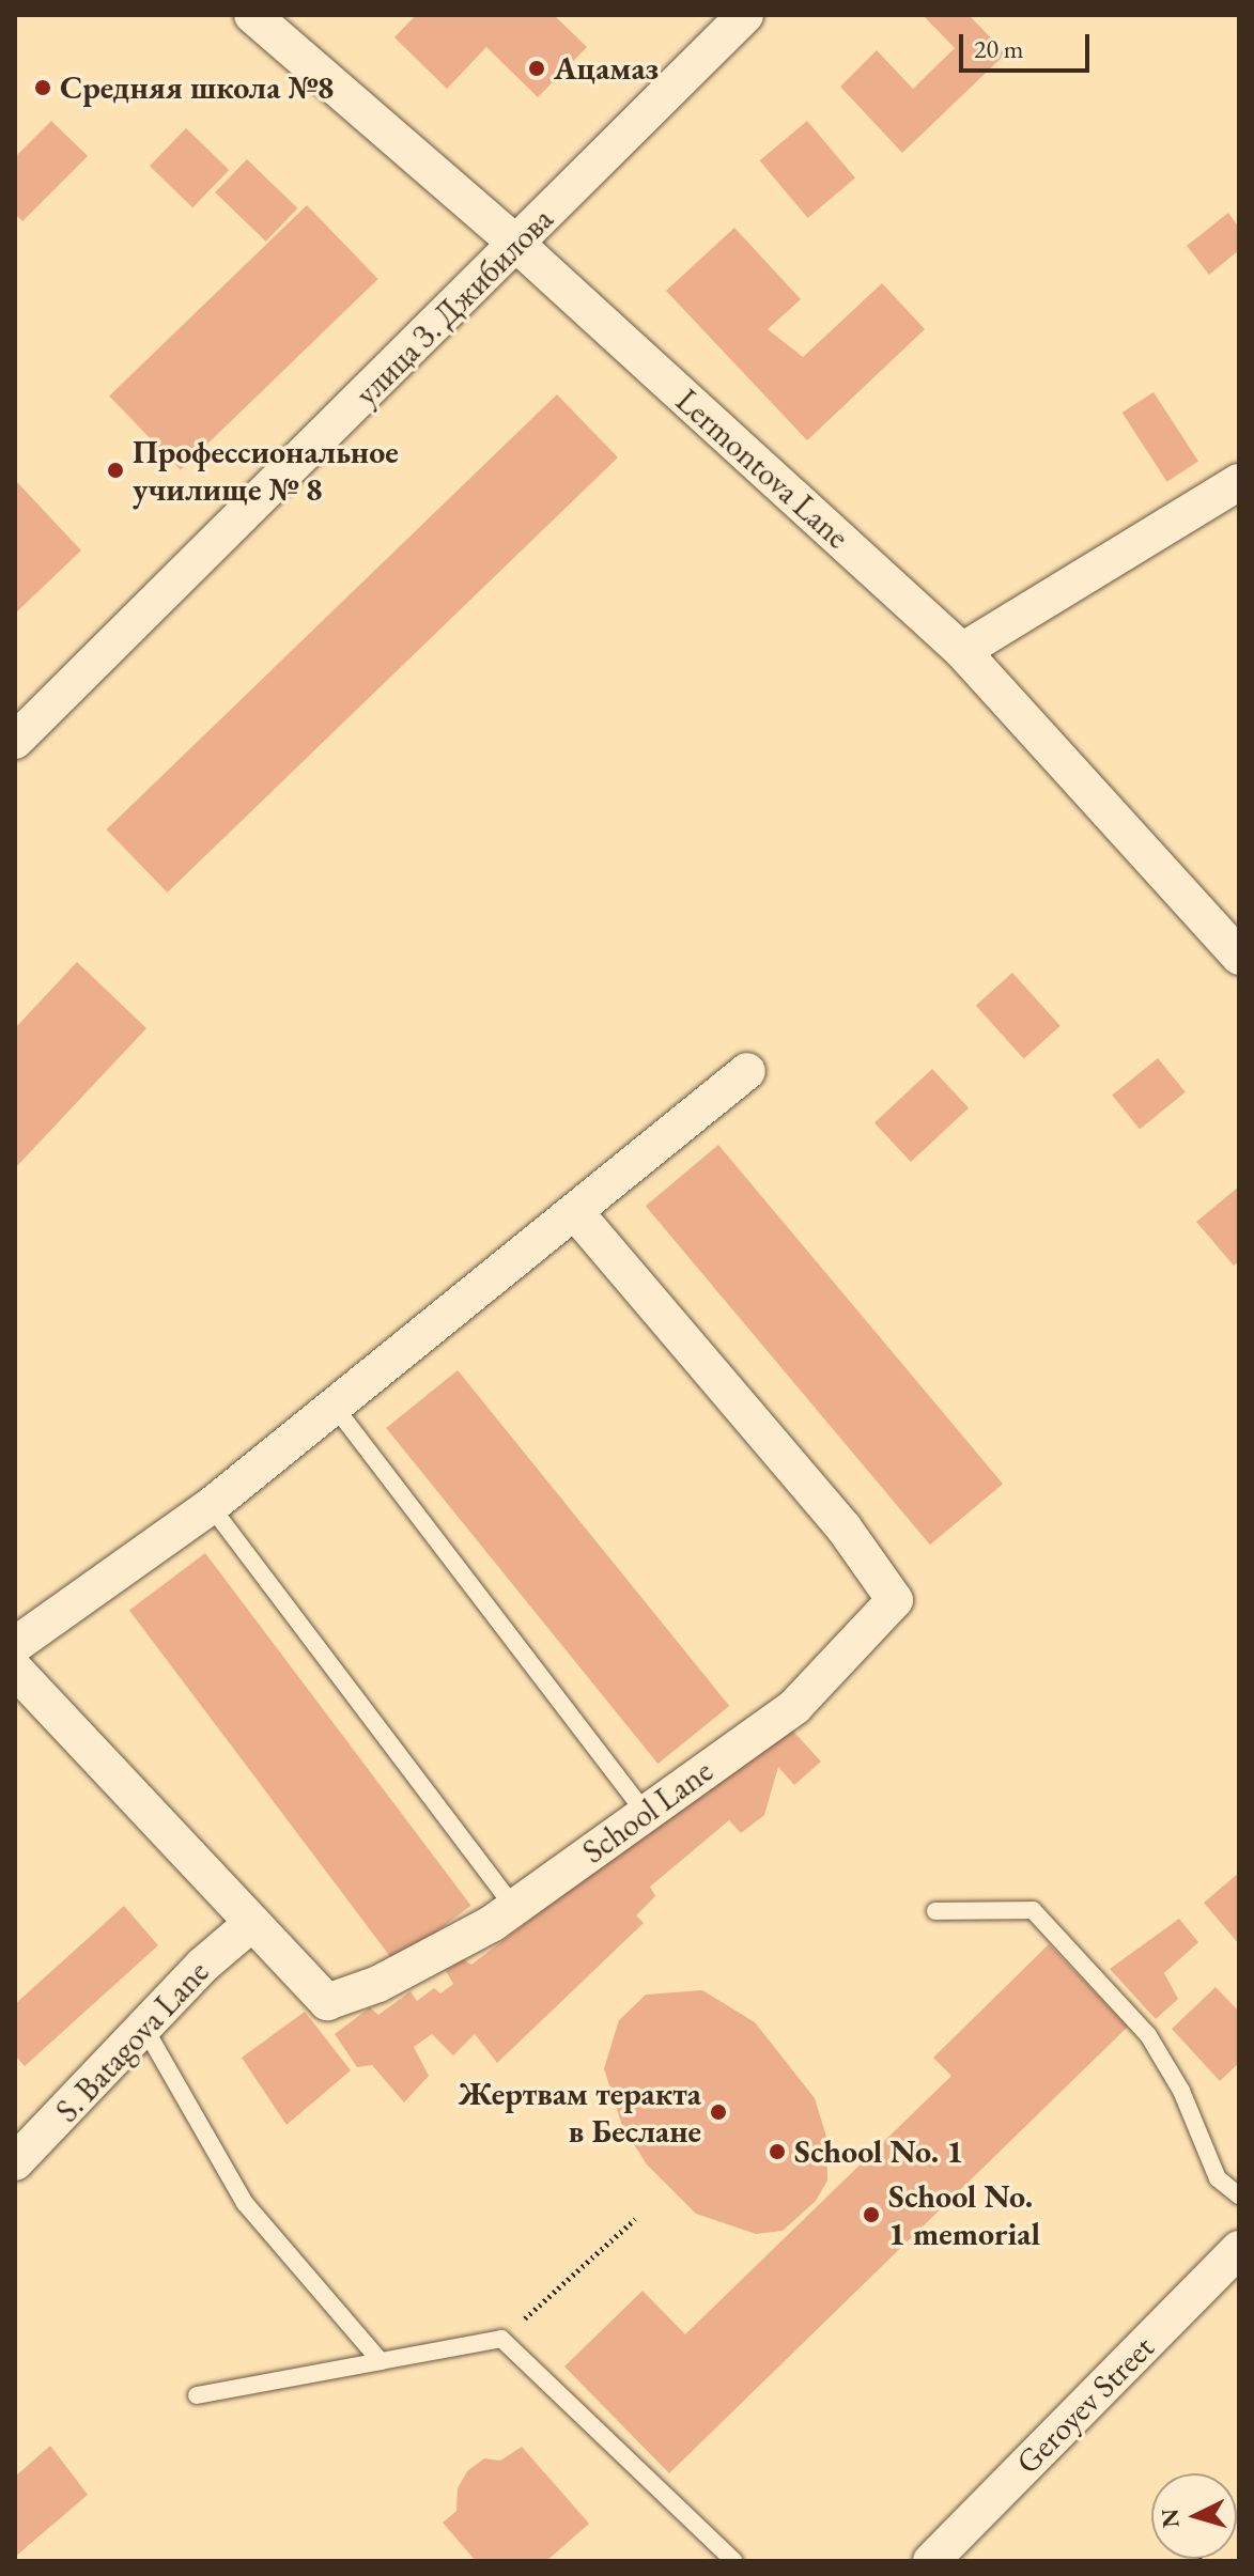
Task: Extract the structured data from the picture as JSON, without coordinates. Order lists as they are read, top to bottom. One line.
{"streets":{"street":["улица З. Джибилова","Lermontova Lane","School Lane","S. Batagova Lane","Geroyev Street"]},"crossings":[["улица З. Джибилова","Lermontova Lane"],["School Lane","S. Batagova Lane"]],"places":["Ацамаз","Средняя школа №8","Профессиональное училище № 8","Жертвам теракта в Беслане","School No. 1","School No. 1 memorial"],"scale_bar":"20 m","north":"left"}
